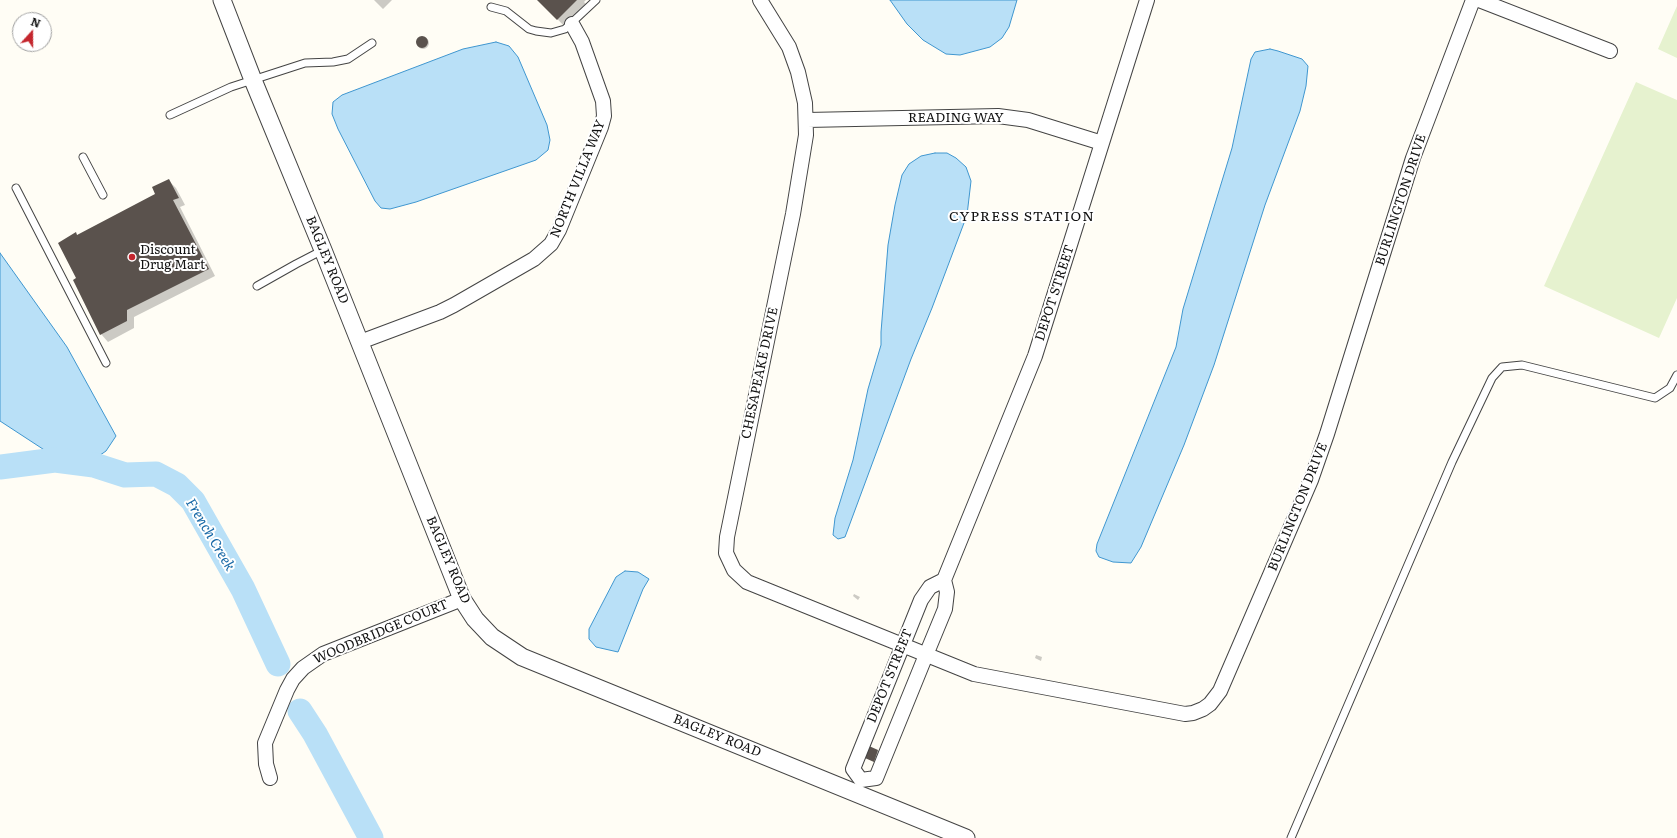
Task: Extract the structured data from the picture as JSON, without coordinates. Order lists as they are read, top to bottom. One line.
{"streets":{"street":["READING WAY","NORTH VILLA WAY","BURLINGTON DRIVE","BAGLEY ROAD","DEPOT STREET","CHESAPEAKE DRIVE","WOODBRIDGE COURT"]},"crossings":[["READING WAY","DEPOT STREET"],["READING WAY","CHESAPEAKE DRIVE"],["NORTH VILLA WAY","BAGLEY ROAD"],["BURLINGTON DRIVE","DEPOT STREET"],["BURLINGTON DRIVE","CHESAPEAKE DRIVE"],["BAGLEY ROAD","DEPOT STREET"],["BAGLEY ROAD","WOODBRIDGE COURT"],["DEPOT STREET","CHESAPEAKE DRIVE"]],"districts":["CYPRESS STATION"],"water":["French Creek"],"places":["Discount Drug Mart"],"north":"top"}
